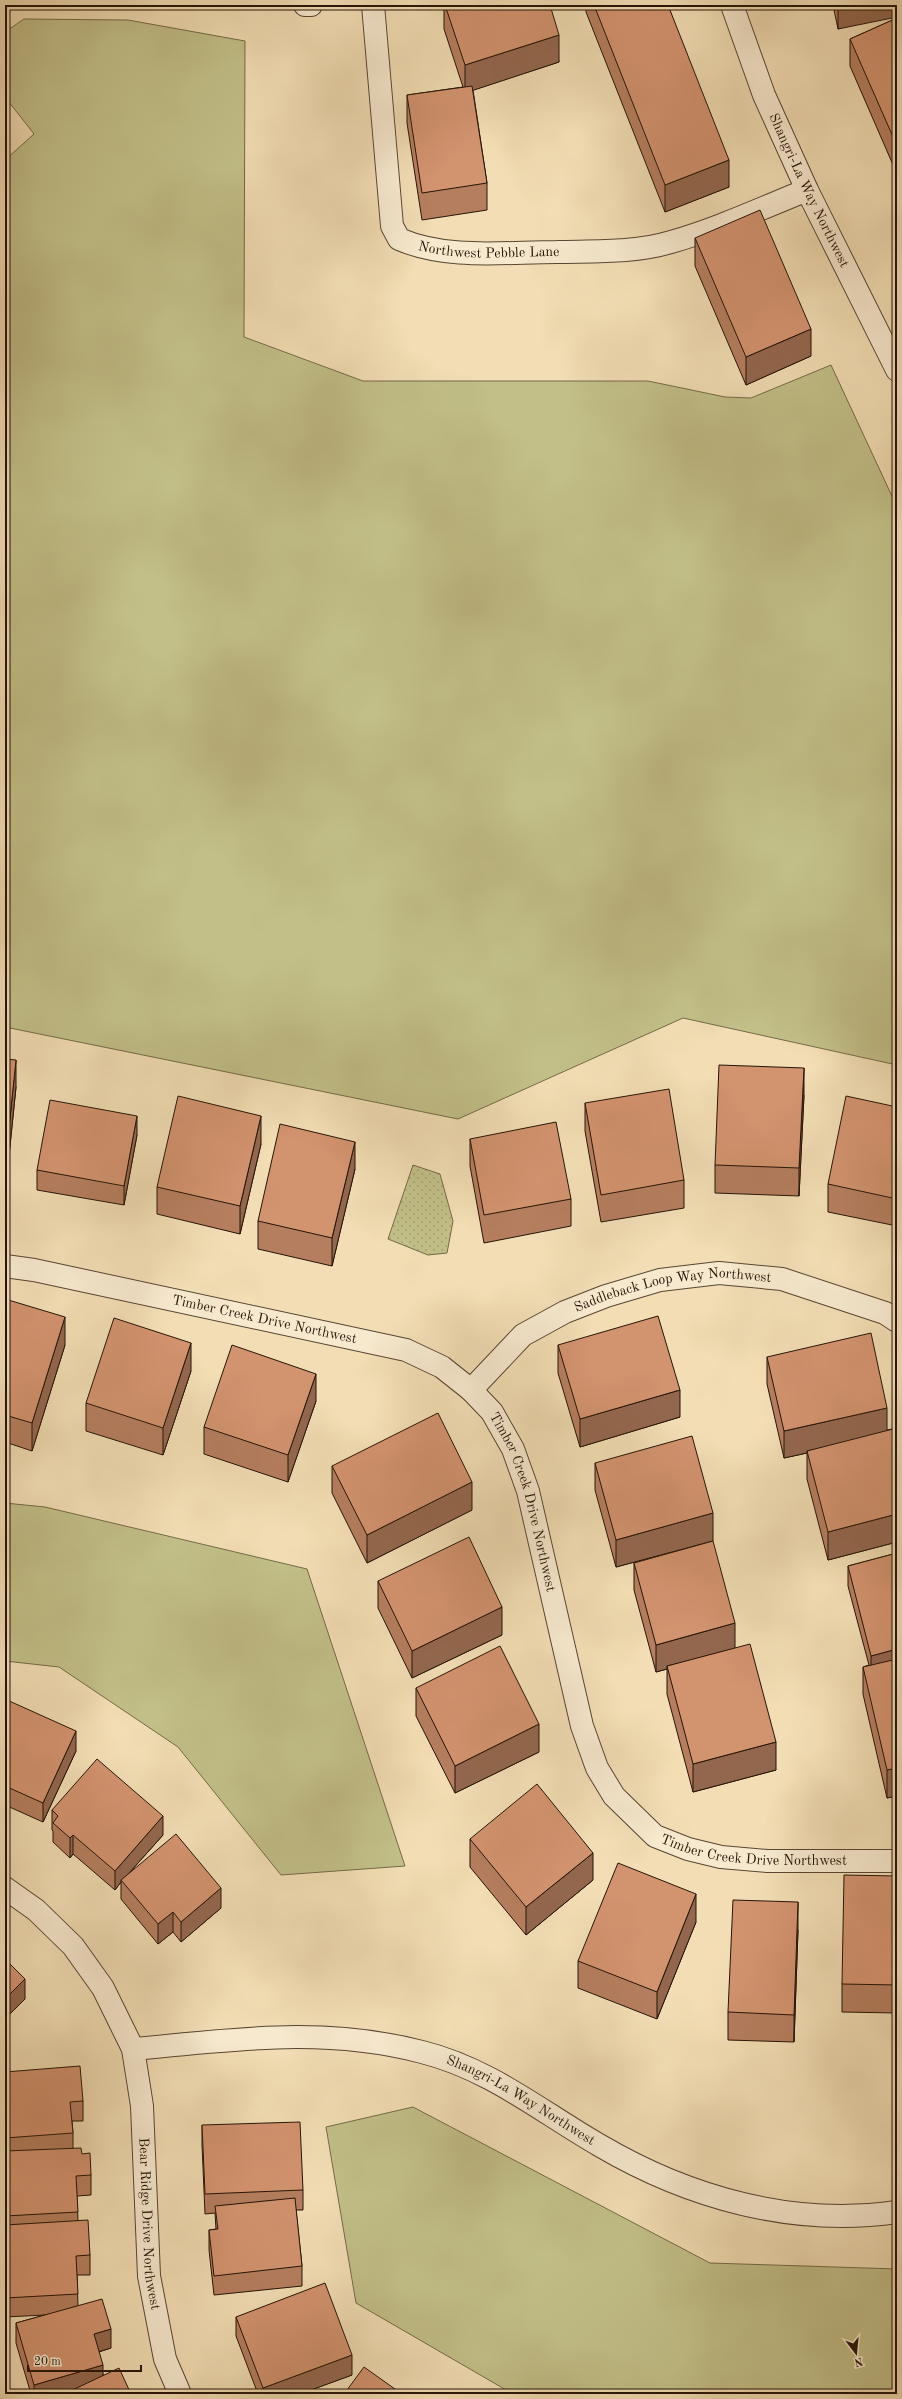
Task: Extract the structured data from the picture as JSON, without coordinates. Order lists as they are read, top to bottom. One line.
{"streets":{"street":["Shangri-La Way Northwest","Northwest Pebble Lane","Saddleback Loop Way Northwest","Timber Creek Drive Northwest","Bear Ridge Drive Northwest"]},"crossings":[["Shangri-La Way Northwest","Northwest Pebble Lane"],["Shangri-La Way Northwest","Bear Ridge Drive Northwest"],["Saddleback Loop Way Northwest","Timber Creek Drive Northwest"]],"scale_bar":"20 m","north":"bottom"}
